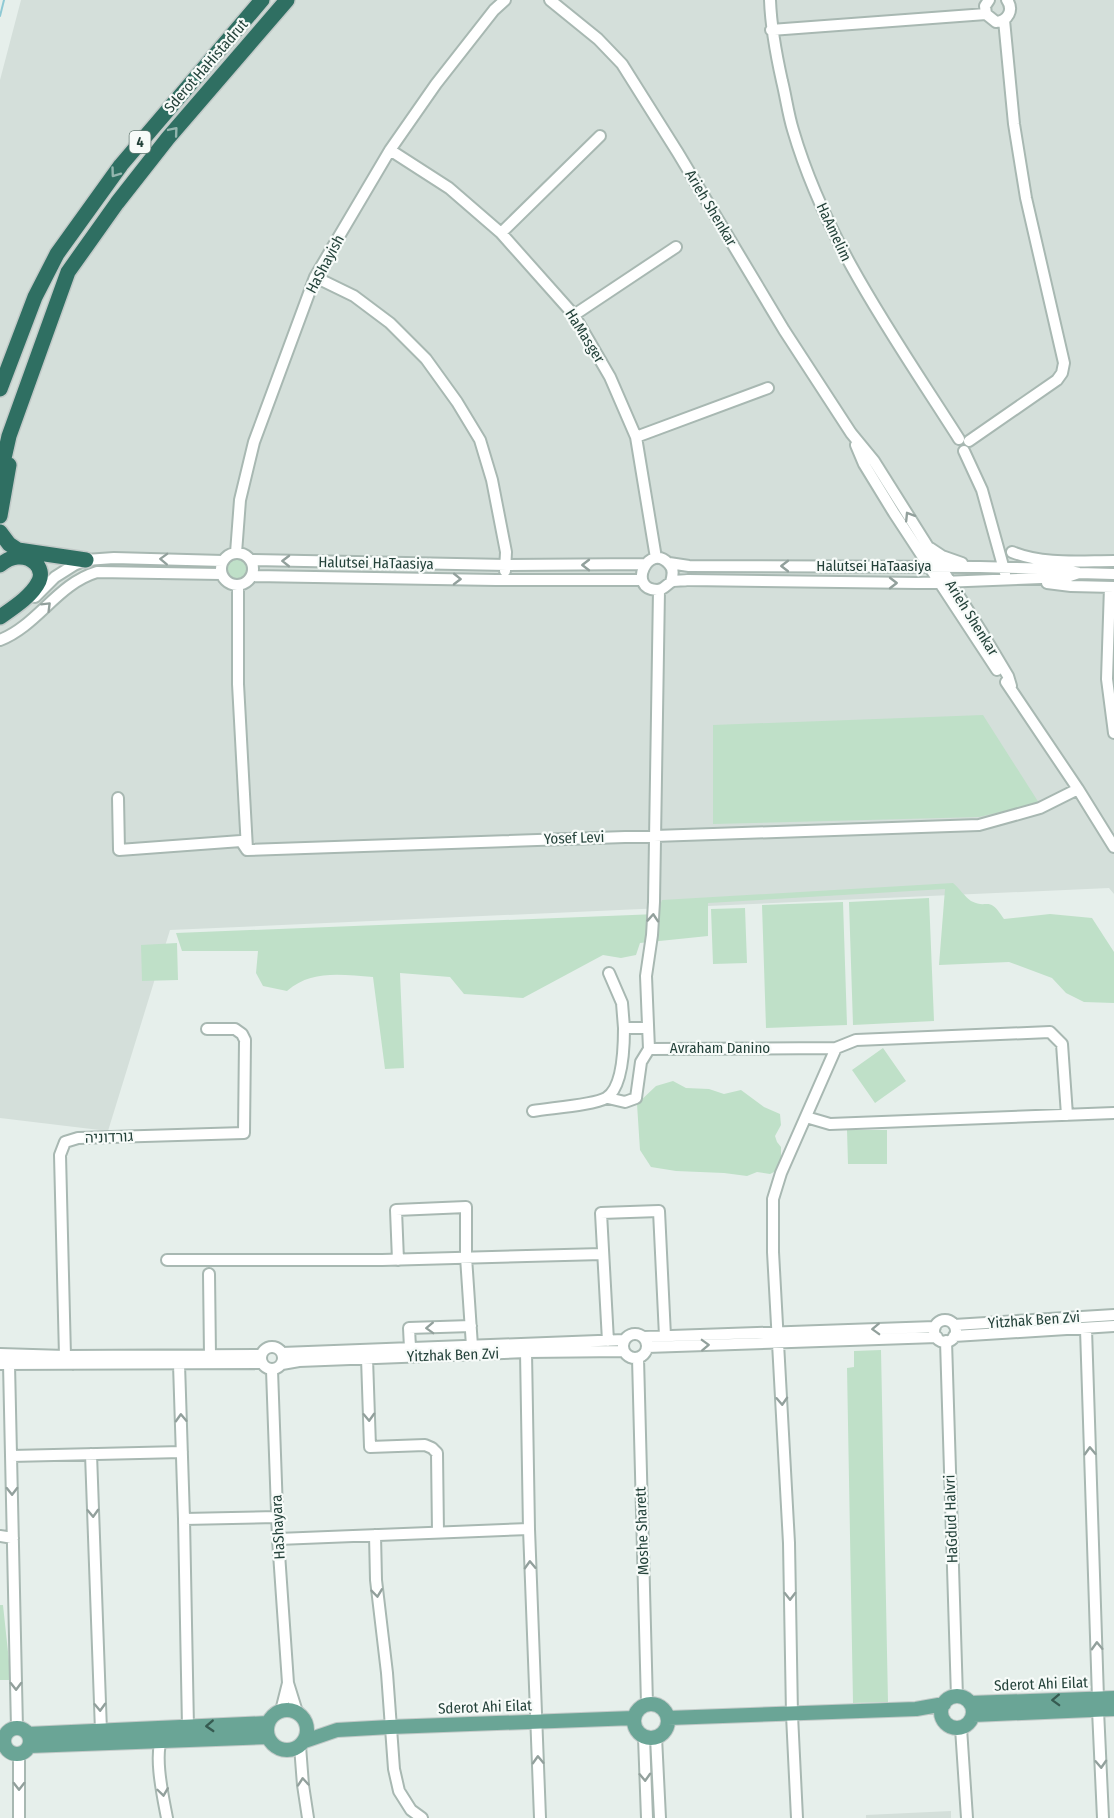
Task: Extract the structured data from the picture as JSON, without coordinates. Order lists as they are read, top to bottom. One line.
{"streets":{"highway":["Sderot HaHistadrut","4"],"main road":["Sderot Ahi Eilat"],"street":["Arieh Shenkar","HaAmelim","HaShayish","HaMasger","Halutsei HaTaasiya","Yosef Levi","Avraham Danino","גורדוניה","Yitzhak Ben Zvi","HaGdud HaIvri","HaShayara","Moshe Sharett"]},"crossings":[["Arieh Shenkar","Halutsei HaTaasiya"],["Arieh Shenkar","Yosef Levi"],["HaAmelim","Halutsei HaTaasiya"],["HaShayish","HaMasger"],["HaShayish","Halutsei HaTaasiya"],["HaMasger","Halutsei HaTaasiya"],["HaMasger","Avraham Danino"],["Halutsei HaTaasiya","Avraham Danino"],["Yosef Levi","Avraham Danino"],["Yitzhak Ben Zvi","HaGdud HaIvri"],["Yitzhak Ben Zvi","HaShayara"],["Yitzhak Ben Zvi","Moshe Sharett"],["HaGdud HaIvri","Sderot Ahi Eilat"],["HaShayara","Sderot Ahi Eilat"],["Moshe Sharett","Sderot Ahi Eilat"]]}
